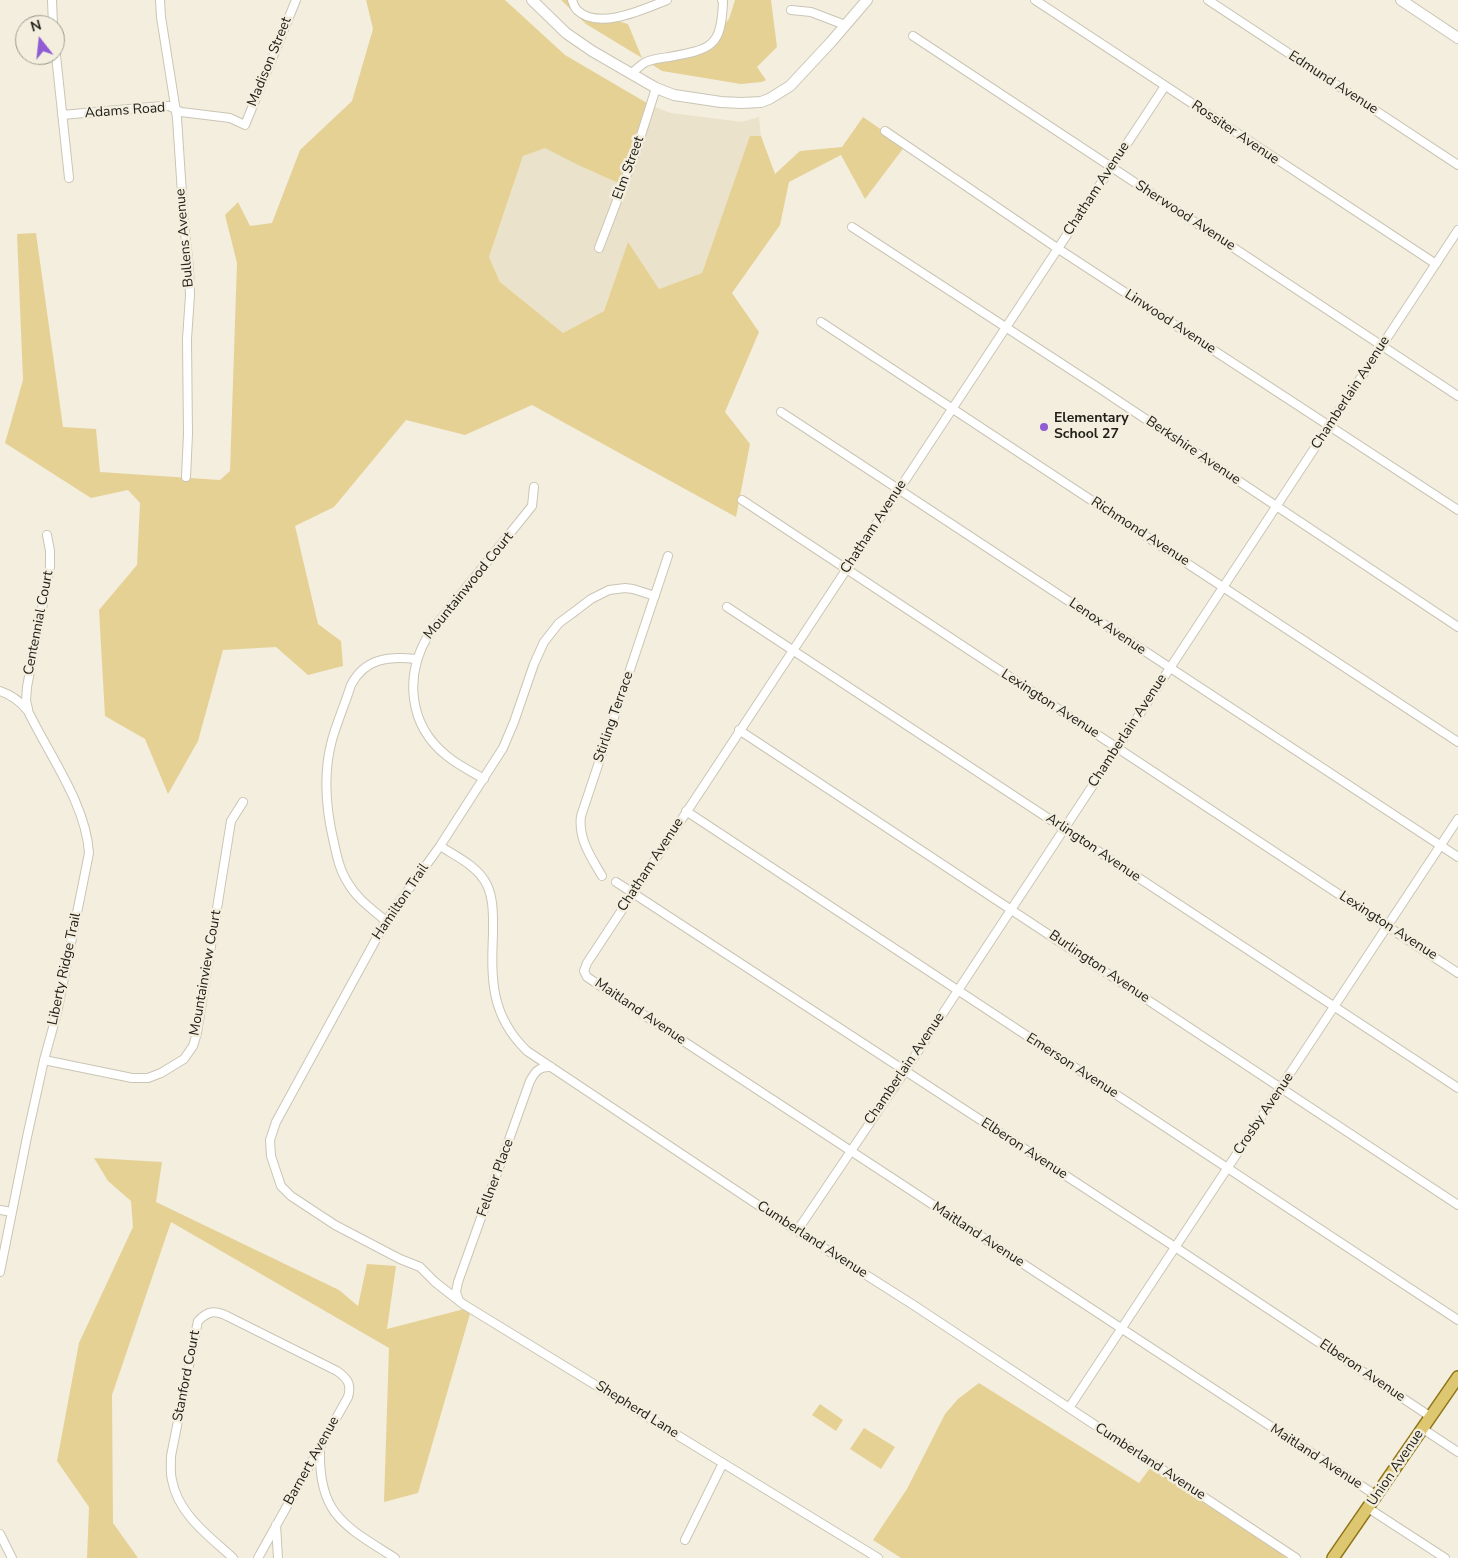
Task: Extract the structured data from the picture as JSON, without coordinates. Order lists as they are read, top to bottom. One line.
{"streets":{"main road":["Union Avenue"],"street":["Madison Street","Edmund Avenue","Adams Road","Rossiter Avenue","Elm Street","Chatham Avenue","Sherwood Avenue","Bullens Avenue","Linwood Avenue","Chamberlain Avenue","Berkshire Avenue","Richmond Avenue","Mountainwood Court","Centennial Court","Lenox Avenue","Lexington Avenue","Stirling Terrace","Arlington Avenue","Hamilton Trail","Burlington Avenue","Liberty Ridge Trail","Mountainview Court","Maitland Avenue","Emerson Avenue","Crosby Avenue","Elberon Avenue","Fellner Place","Cumberland Avenue","Stanford Court","Shepherd Lane","Barnert Avenue"]},"crossings":[["Madison Street","Adams Road"],["Adams Road","Bullens Avenue"],["Rossiter Avenue","Chatham Avenue"],["Rossiter Avenue","Chamberlain Avenue"],["Chatham Avenue","Sherwood Avenue"],["Chatham Avenue","Linwood Avenue"],["Chatham Avenue","Berkshire Avenue"],["Chatham Avenue","Richmond Avenue"],["Chatham Avenue","Lenox Avenue"],["Chatham Avenue","Lexington Avenue"],["Chatham Avenue","Arlington Avenue"],["Chatham Avenue","Burlington Avenue"],["Chatham Avenue","Maitland Avenue"],["Chatham Avenue","Emerson Avenue"],["Chatham Avenue","Elberon Avenue"],["Sherwood Avenue","Chamberlain Avenue"],["Linwood Avenue","Chamberlain Avenue"],["Chamberlain Avenue","Berkshire Avenue"],["Chamberlain Avenue","Richmond Avenue"],["Chamberlain Avenue","Lenox Avenue"],["Chamberlain Avenue","Lexington Avenue"],["Chamberlain Avenue","Arlington Avenue"],["Chamberlain Avenue","Burlington Avenue"],["Chamberlain Avenue","Maitland Avenue"],["Chamberlain Avenue","Emerson Avenue"],["Chamberlain Avenue","Elberon Avenue"],["Chamberlain Avenue","Cumberland Avenue"],["Mountainwood Court","Hamilton Trail"],["Centennial Court","Liberty Ridge Trail"],["Lenox Avenue","Crosby Avenue"],["Lexington Avenue","Crosby Avenue"],["Stirling Terrace","Hamilton Trail"],["Arlington Avenue","Crosby Avenue"],["Hamilton Trail","Cumberland Avenue"],["Hamilton Trail","Shepherd Lane"],["Burlington Avenue","Crosby Avenue"],["Liberty Ridge Trail","Mountainview Court"],["Maitland Avenue","Crosby Avenue"],["Maitland Avenue","Union Avenue"],["Emerson Avenue","Crosby Avenue"],["Crosby Avenue","Elberon Avenue"],["Crosby Avenue","Cumberland Avenue"],["Elberon Avenue","Union Avenue"],["Fellner Place","Cumberland Avenue"],["Fellner Place","Shepherd Lane"],["Stanford Court","Barnert Avenue"]],"places":["Elementary School 27"],"north":"top"}
